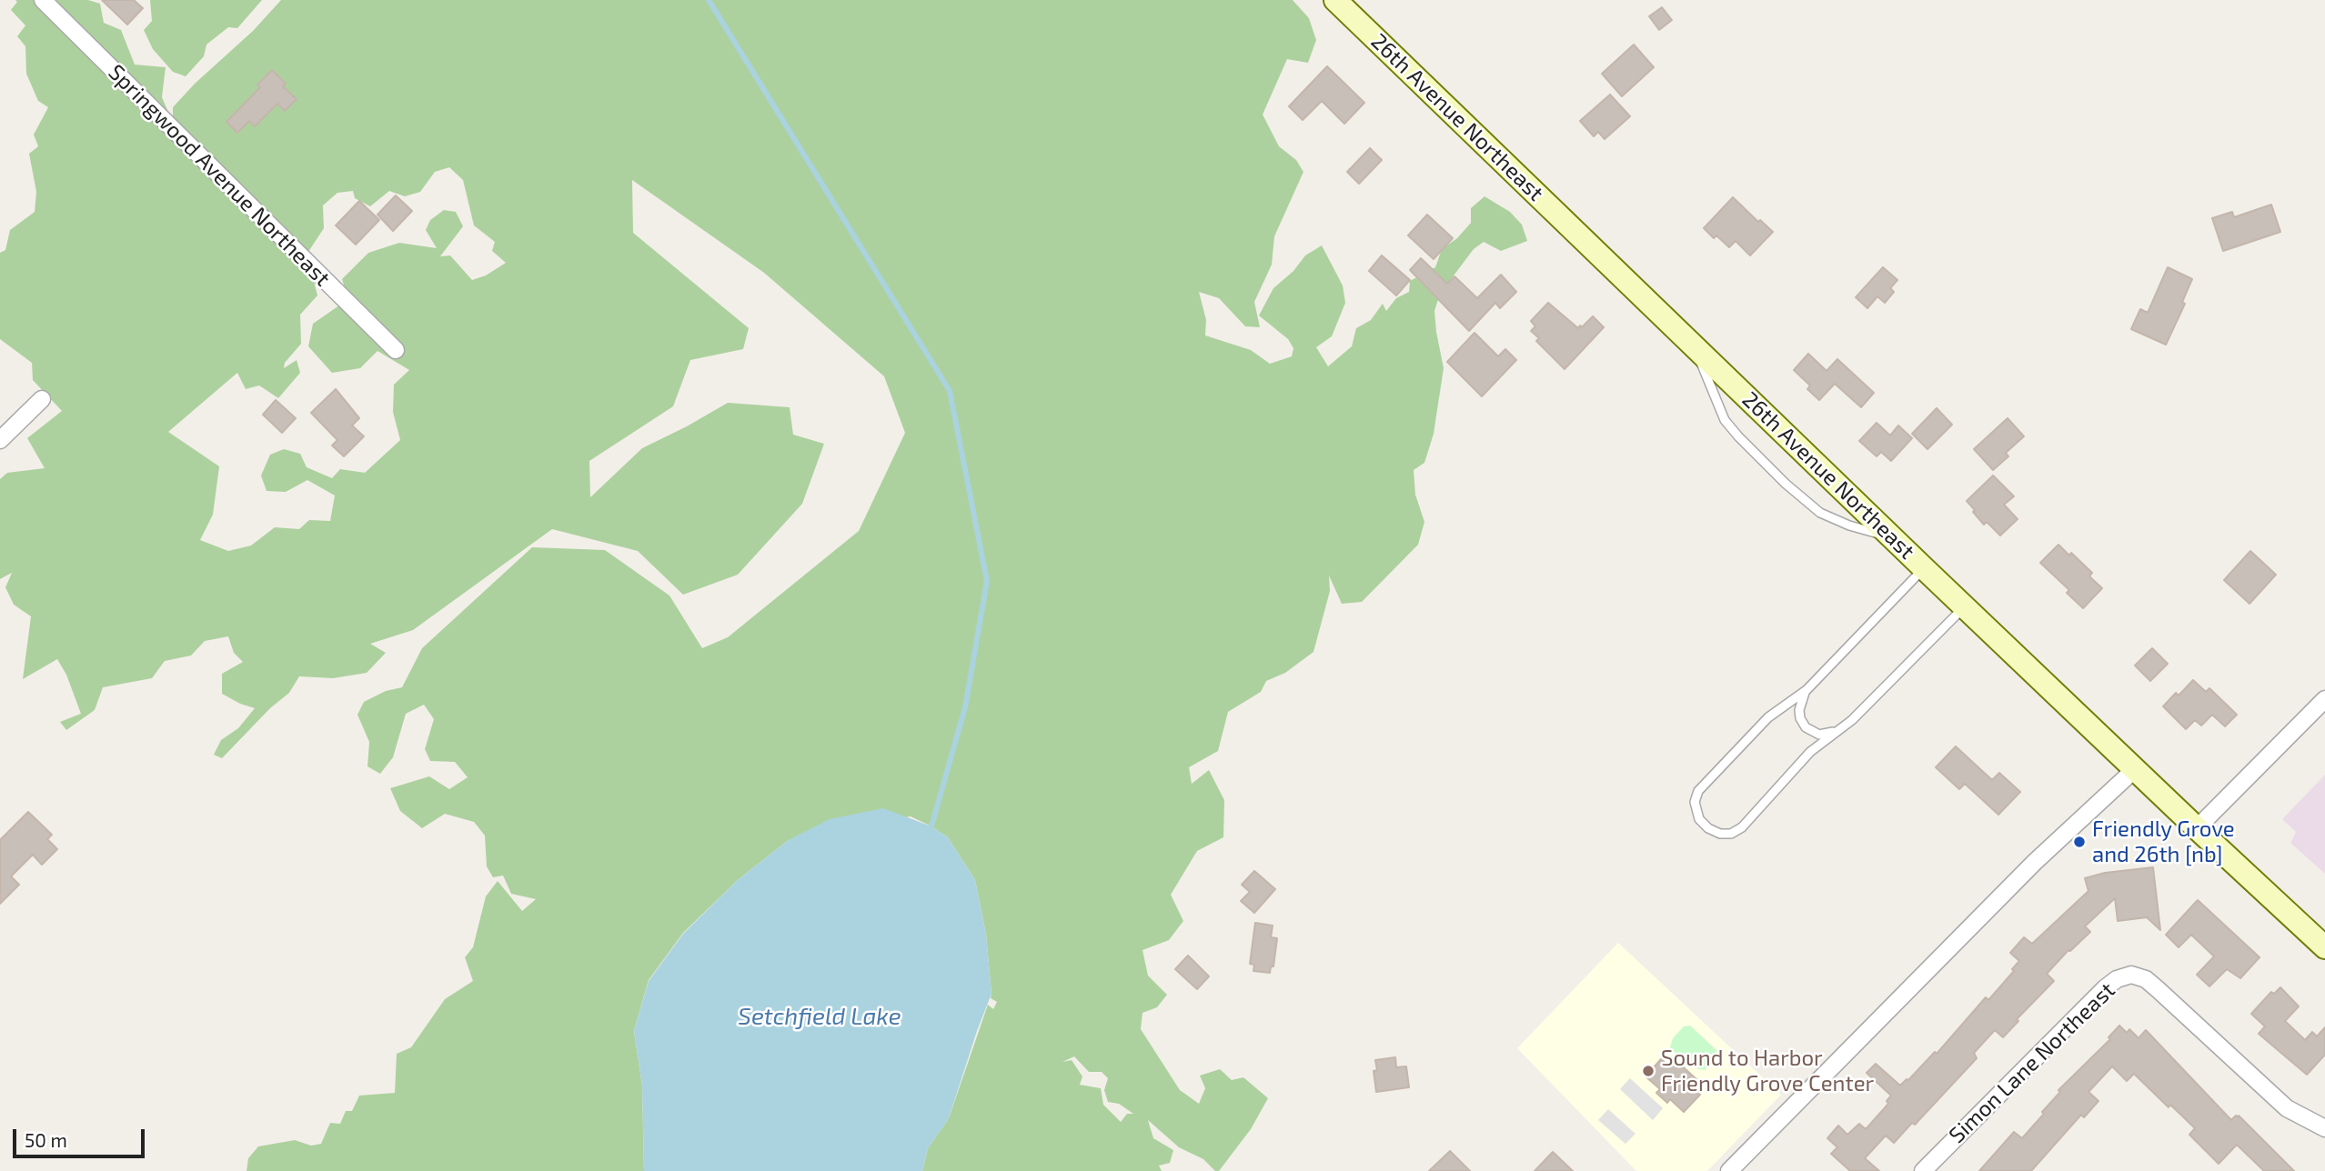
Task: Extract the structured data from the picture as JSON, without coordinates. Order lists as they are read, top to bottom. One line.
{"streets":{"street":["26th Avenue Northeast","Springwood Avenue Northeast","Simon Lane Northeast"]},"water":["Setchfield Lake"],"places":["Friendly Grove and 26th [nb]","Sound to Harbor Friendly Grove Center"],"scale_bar":"50 m"}
